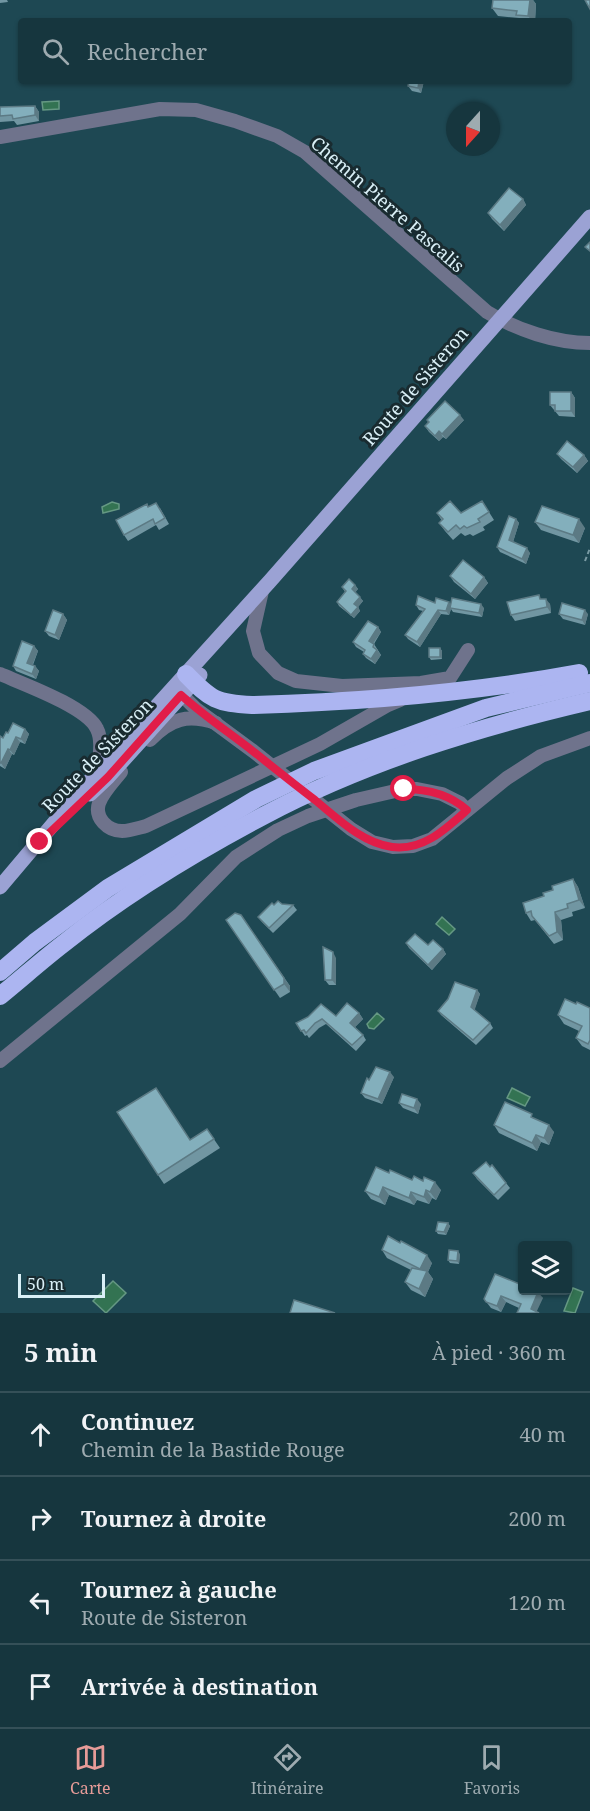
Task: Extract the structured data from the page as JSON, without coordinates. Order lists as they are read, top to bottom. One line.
{"streets":{"main road":["Route de Sisteron"],"street":["Chemin Pierre Pascalis"]},"crossings":[["Chemin Pierre Pascalis","Route de Sisteron"]],"scale_bar":"50 m","north":"bottom","page":{"search":"Rechercher","scale":"50 m","heading":["5 min","À pied · 360 m"],"list":[["Continuez","Chemin de la Bastide Rouge","40 m"],["Tournez à droite","200 m"],["Tournez à gauche","Route de Sisteron","120 m"],"Arrivée à destination"],"nav":["Carte","Itinéraire","Favoris"]}}
